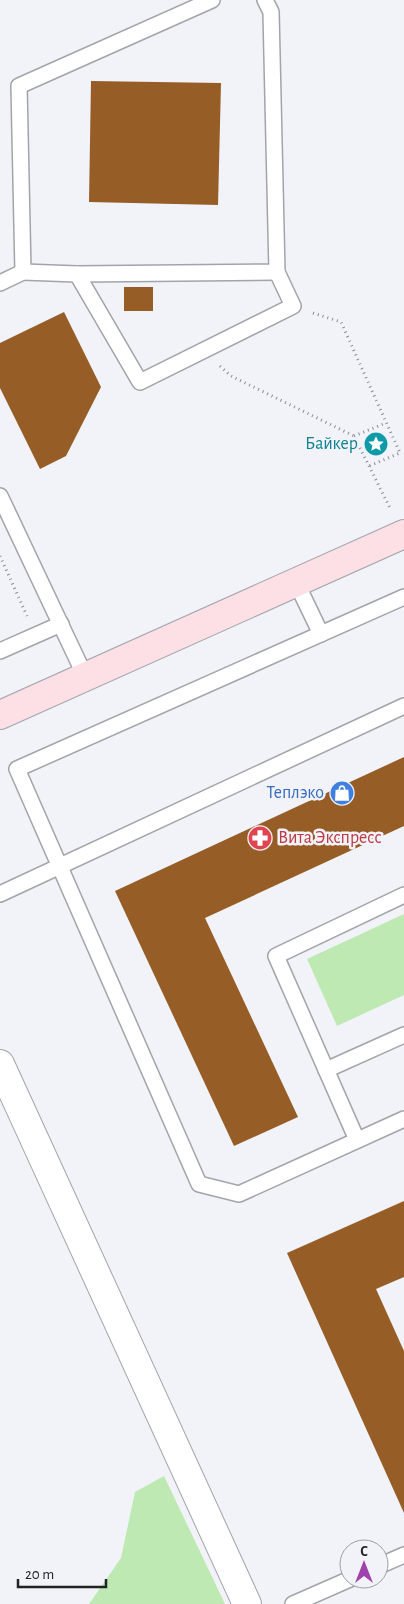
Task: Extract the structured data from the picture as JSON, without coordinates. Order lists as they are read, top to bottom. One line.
{"places":{"place":["Байкер"],"shop":["Теплэко"],"pharmacy":["Вита Экспресс"]},"scale_bar":"20 m","north":"top"}
